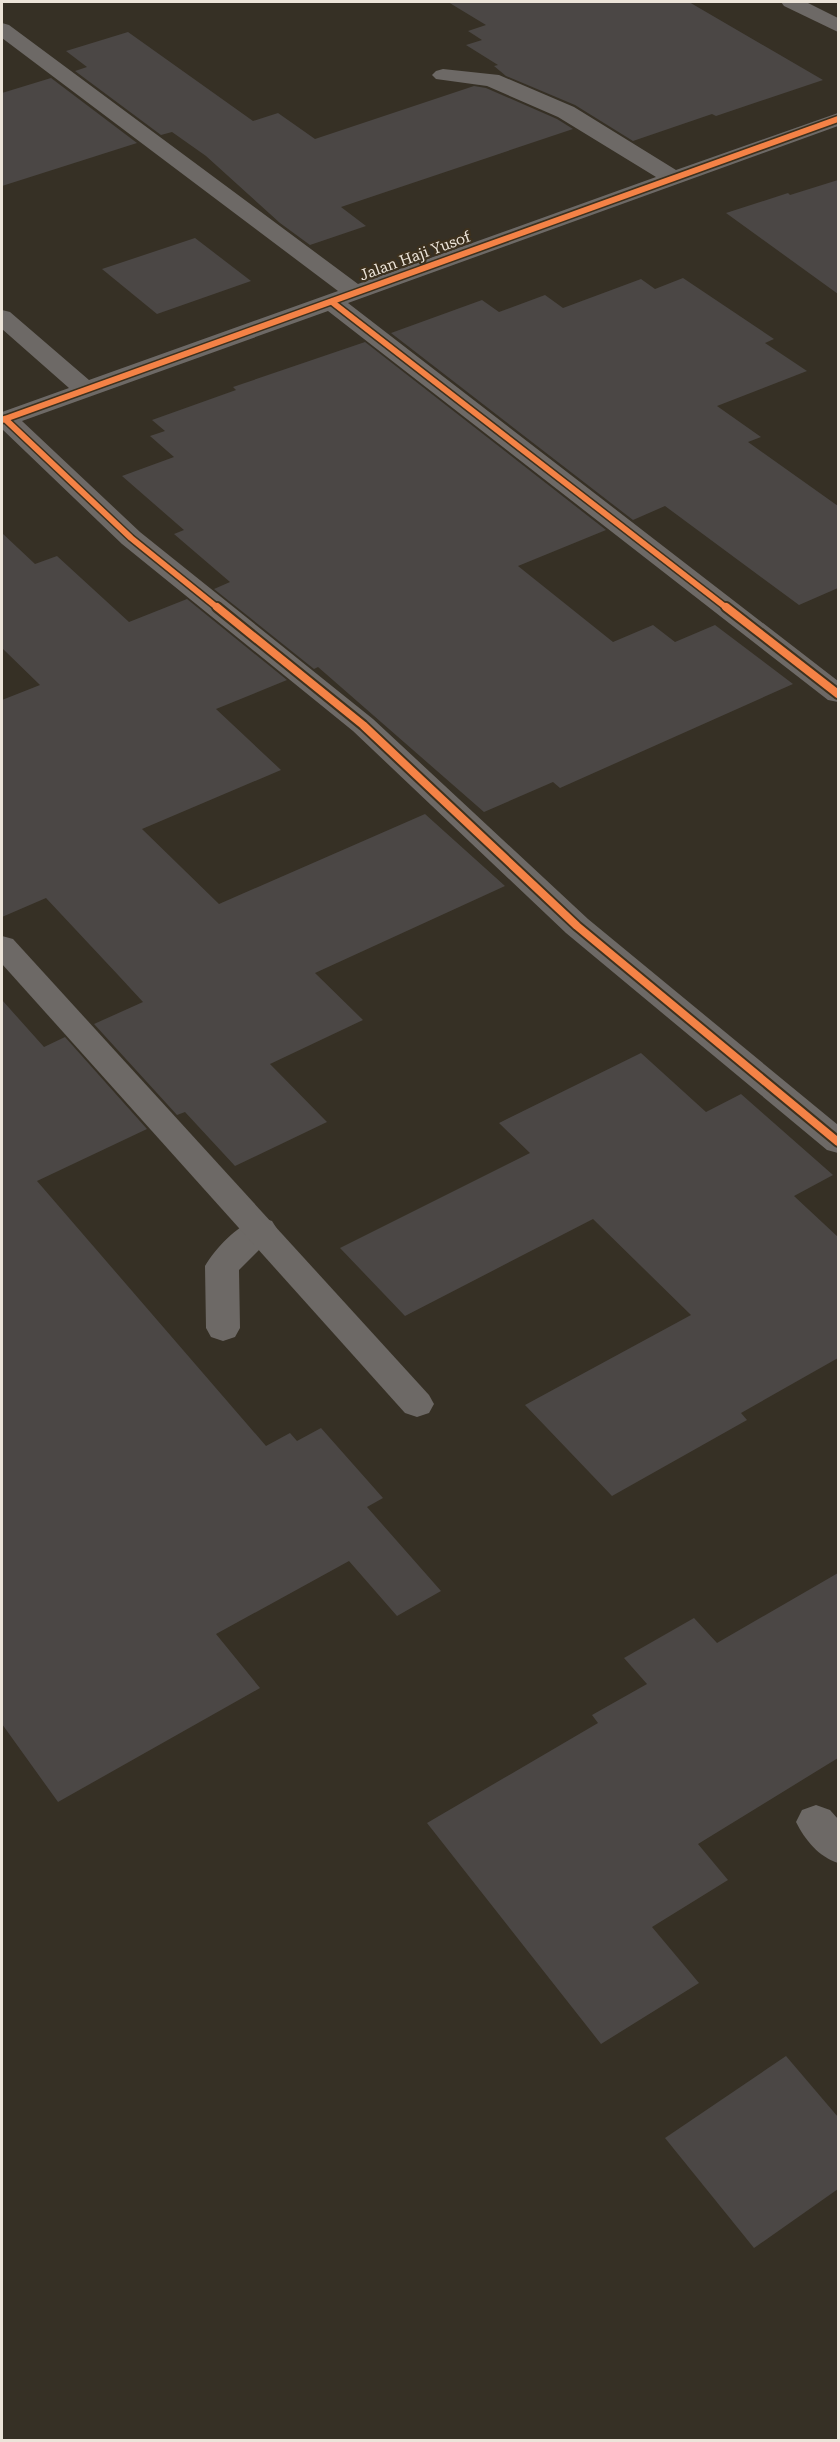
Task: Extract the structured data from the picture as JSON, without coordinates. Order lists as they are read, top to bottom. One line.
{"streets":{"street":["Jalan Haji Yusof"]}}
